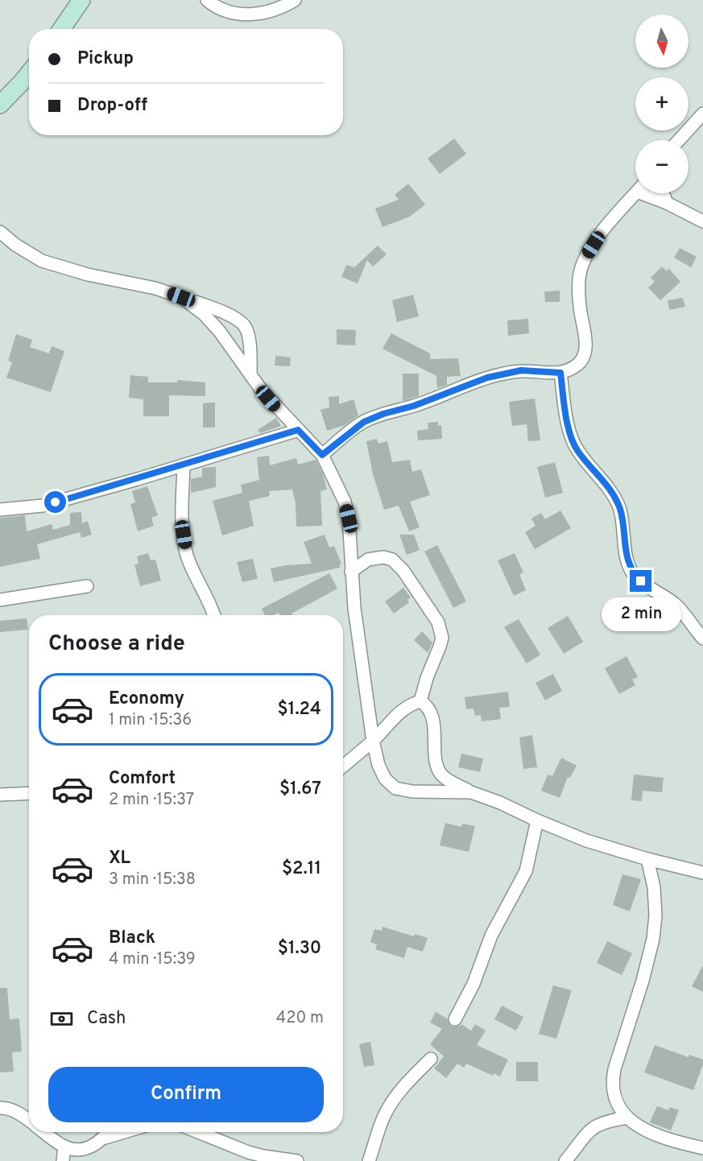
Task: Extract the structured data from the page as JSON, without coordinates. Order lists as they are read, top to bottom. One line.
{"north":"bottom","page":{"map_buttons":["+","−"],"banner":["Pickup","Drop-off"],"bubble":"2 min","heading":"Choose a ride","list":[{"name":"Economy","note":"1 min · 15:36","value":"$1.24"},{"name":"Comfort","note":"2 min · 15:37","value":"$1.67"},{"name":"XL","note":"3 min · 15:38","value":"$2.11"},{"name":"Black","note":"4 min · 15:39","value":"$1.30"}],"pay":["Cash","420 m"],"buttons":"Confirm"}}
